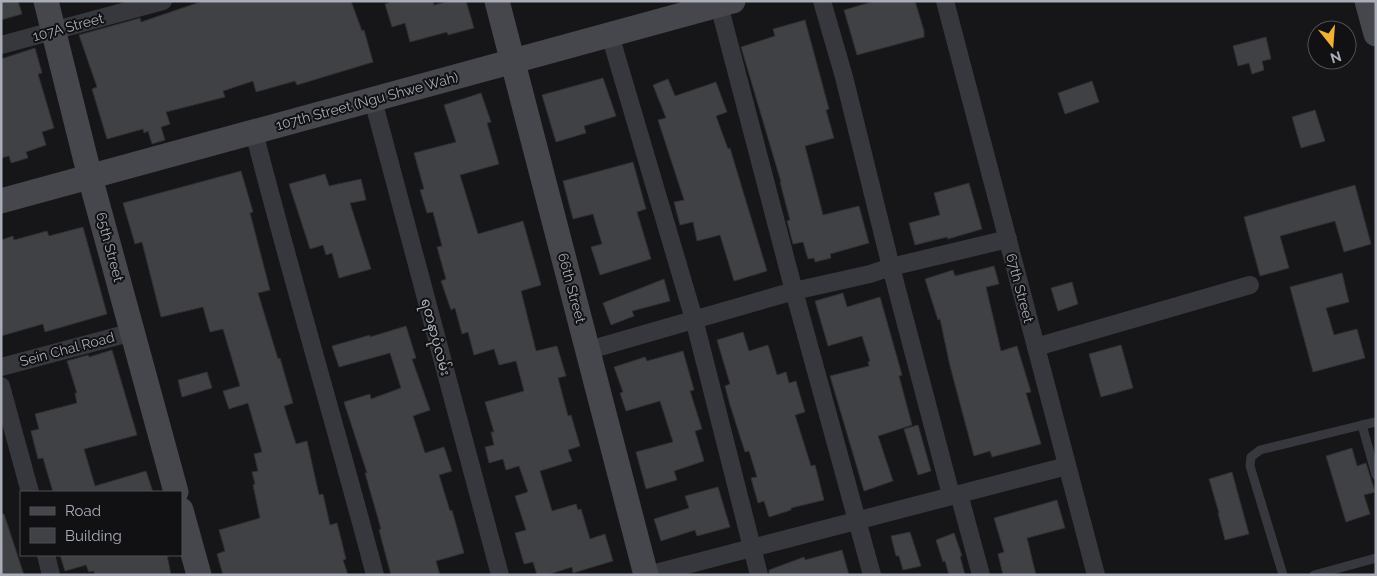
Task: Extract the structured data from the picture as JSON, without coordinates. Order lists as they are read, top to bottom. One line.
{"streets":{"street":["107A Street","107th Street (Ngu Shwe Wah)","65th Street","66th Street","67th Street","ရတနာပုံလမ်း","Sein Chal Road"]},"crossings":[["107A Street","65th Street"],["107th Street (Ngu Shwe Wah)","65th Street"],["107th Street (Ngu Shwe Wah)","66th Street"],["107th Street (Ngu Shwe Wah)","ရတနာပုံလမ်း"],["65th Street","Sein Chal Road"]],"legend":["Road","Building"],"north":"bottom"}
